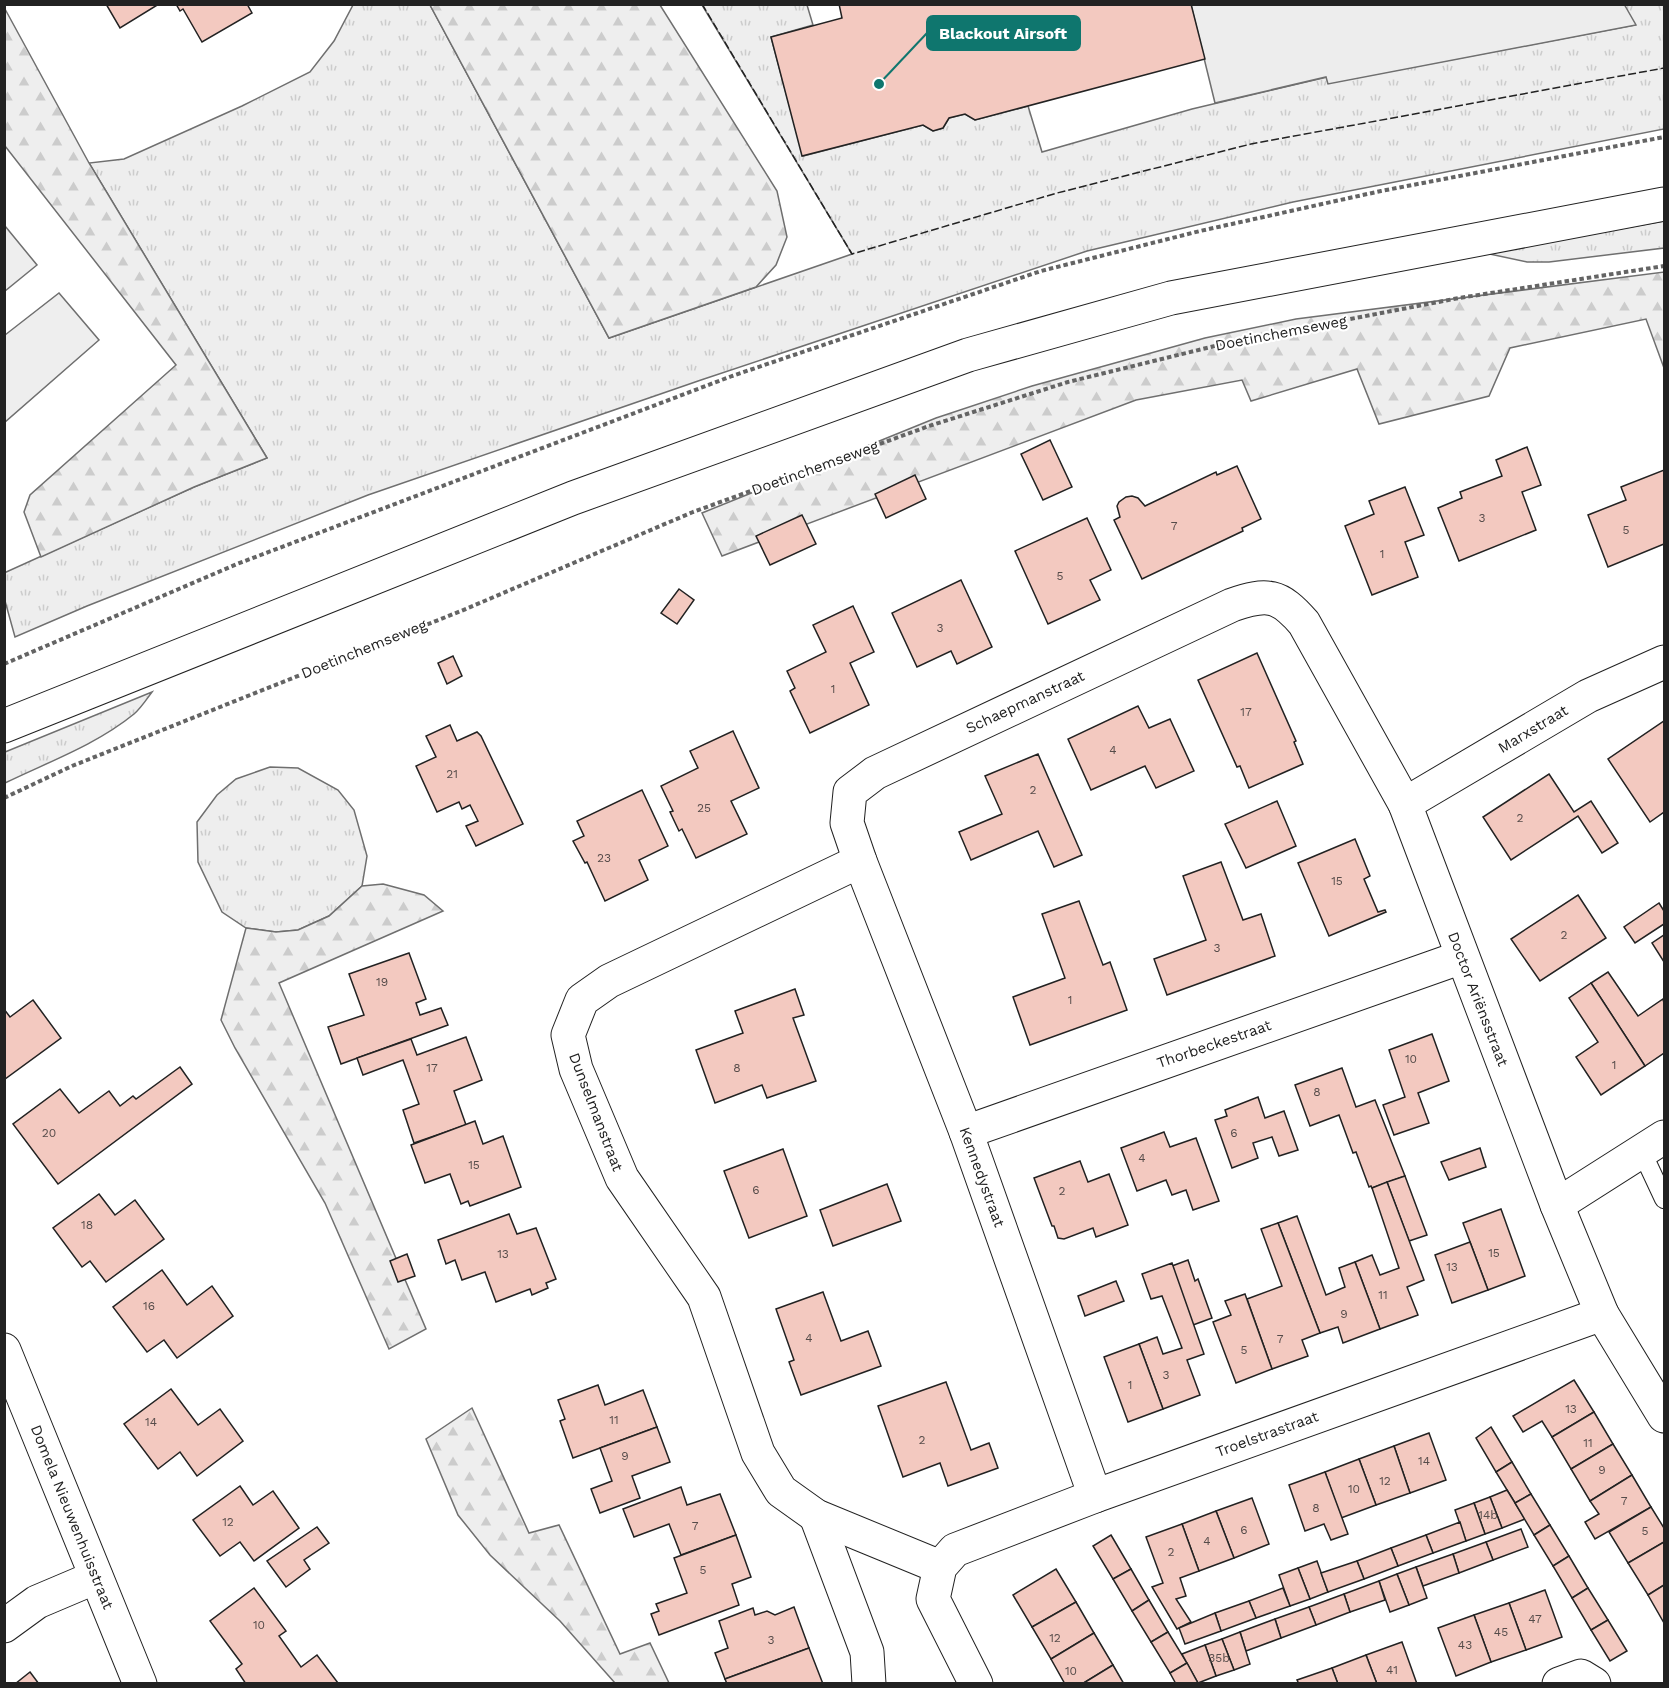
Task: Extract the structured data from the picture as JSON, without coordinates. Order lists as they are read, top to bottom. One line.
{"streets":{"street":["Schaepmanstraat","Marxstraat","Doctor Ariënsstraat","Thorbeckestraat","Dunselmanstraat","Kennedystraat","Troelstrastraat","Domela Nieuwenhuisstraat"],"path":["Doetinchemseweg"]},"crossings":[["Schaepmanstraat","Doctor Ariënsstraat"],["Schaepmanstraat","Dunselmanstraat"],["Schaepmanstraat","Kennedystraat"],["Marxstraat","Doctor Ariënsstraat"],["Doctor Ariënsstraat","Thorbeckestraat"],["Doctor Ariënsstraat","Troelstrastraat"],["Thorbeckestraat","Kennedystraat"],["Dunselmanstraat","Kennedystraat"],["Dunselmanstraat","Troelstrastraat"],["Kennedystraat","Troelstrastraat"]],"places":["Blackout Airsoft"],"house_numbers":["3","7","5","1","5","3","1","17","4","21","2","25","2","23","15","2","3","19","1","10","1","17","8","8","20","6","4","15","6","2","18","15","13","13","11","16","9","4","7","5","3","1","13","11","14","2","11","9","14","9","12","10","7","8","14b","12","7","6","5","4","2","5","47","10","45","12","3","43","35b","41","10"]}
